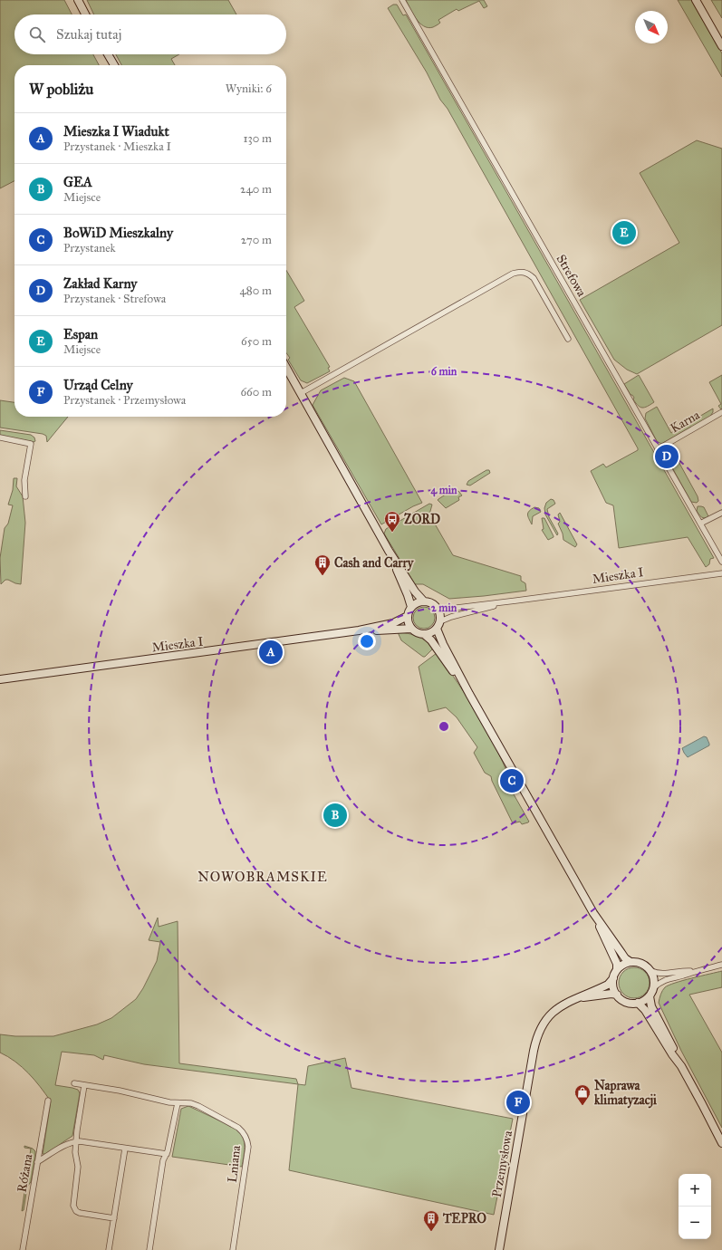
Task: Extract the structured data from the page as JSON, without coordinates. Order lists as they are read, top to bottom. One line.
{"streets":{"main road":["Mieszka I","Przemysłowa"],"street":["Strefowa","Karna","Lniana","Różana"]},"crossings":[["Strefowa","Karna"]],"districts":["NOWOBRAMSKIE"],"places":{"bus stop":["ZORD"],"building":["Cash and Carry","TEPRO"],"shop":["Naprawa klimatyzacji"]},"north":"bottom right","page":{"search":"Szukaj tutaj","heading":["W pobliżu","Wyniki: 6"],"list":[{"mark":"A","name":"Mieszka I Wiadukt","note":"Przystanek · Mieszka I","value":"130 m"},{"mark":"B","name":"GEA","note":"Miejsce","value":"240 m"},{"mark":"C","name":"BoWiD Mieszkalny","note":"Przystanek","value":"270 m"},{"mark":"D","name":"Zakład Karny","note":"Przystanek · Strefowa","value":"480 m"},{"mark":"E","name":"Espan","note":"Miejsce","value":"650 m"},{"mark":"F","name":"Urząd Celny","note":"Przystanek · Przemysłowa","value":"660 m"}],"pins":["E","D","A","C","B","F"],"map_buttons":["+","−"]},"rings":["6 min","4 min","2 min"]}
